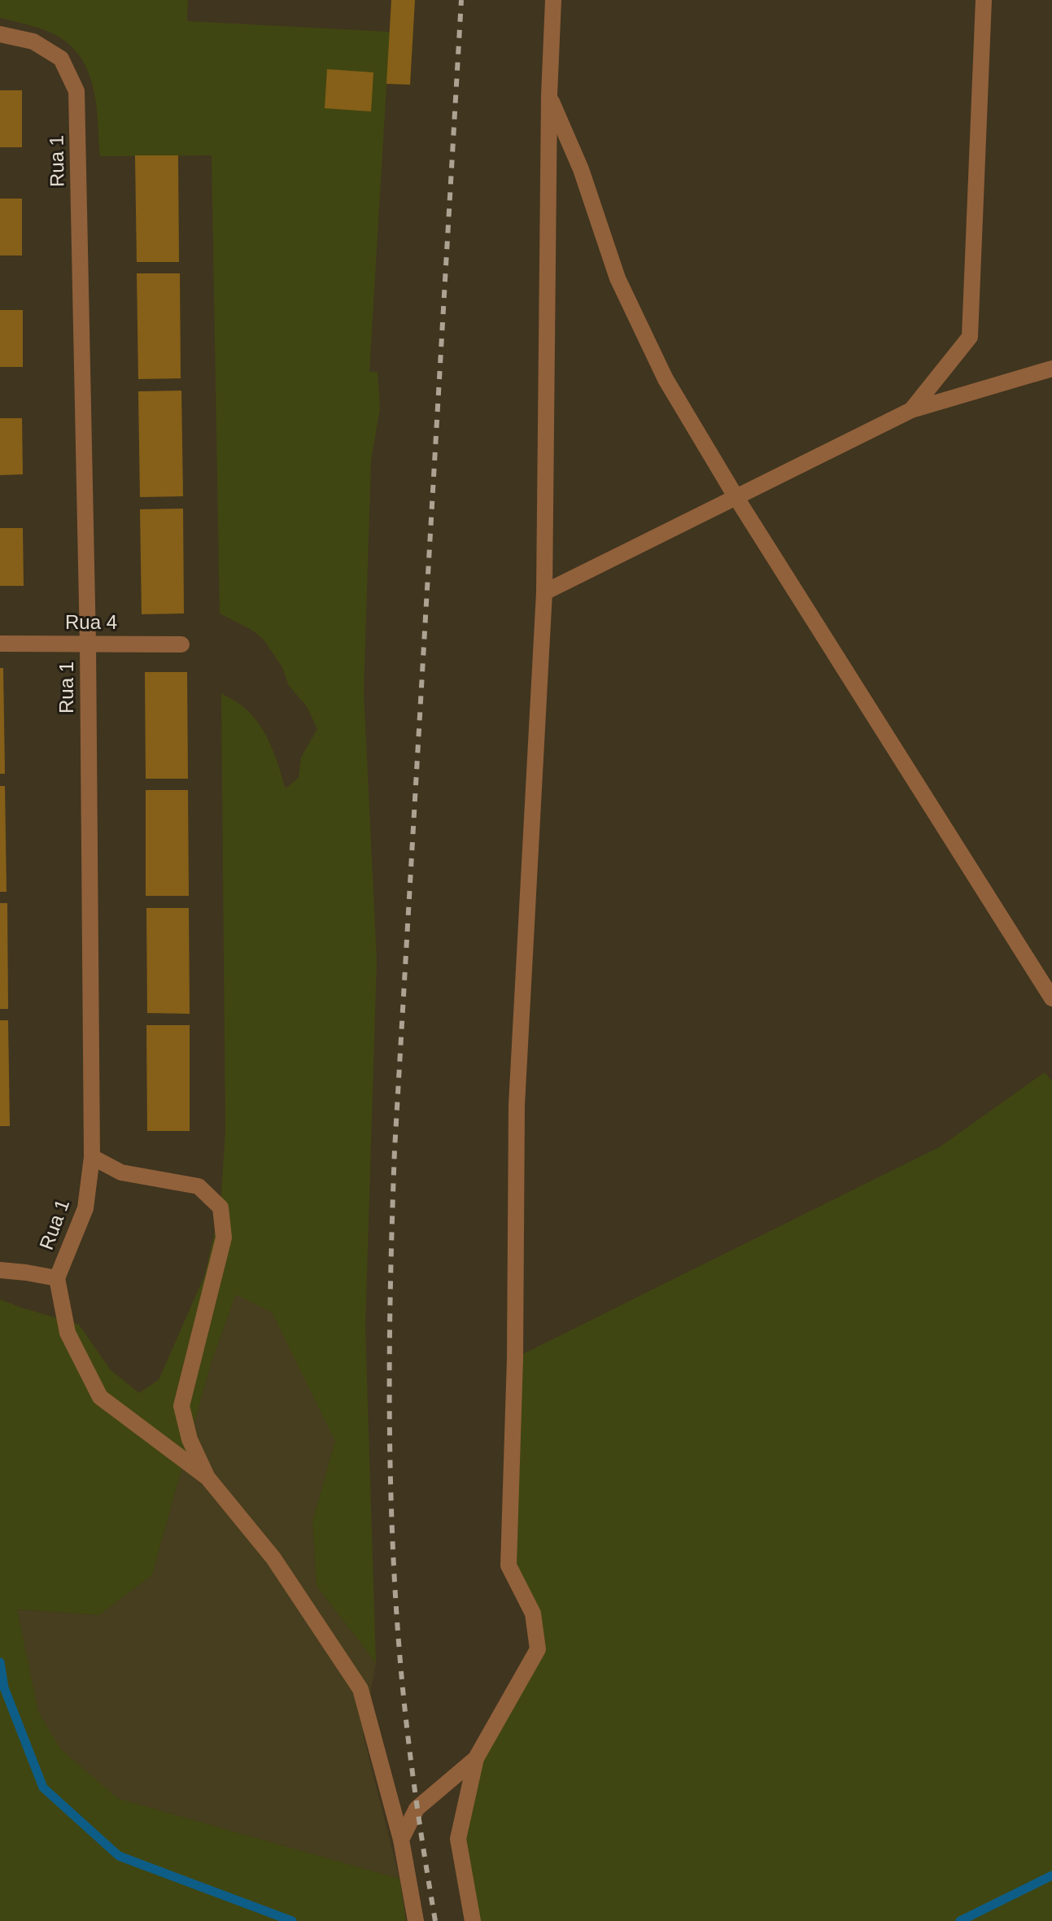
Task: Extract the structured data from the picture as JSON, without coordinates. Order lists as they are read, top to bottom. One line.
{"streets":{"street":["Rua 1","Rua 4"]},"crossings":[["Rua 1","Rua 4"]]}
